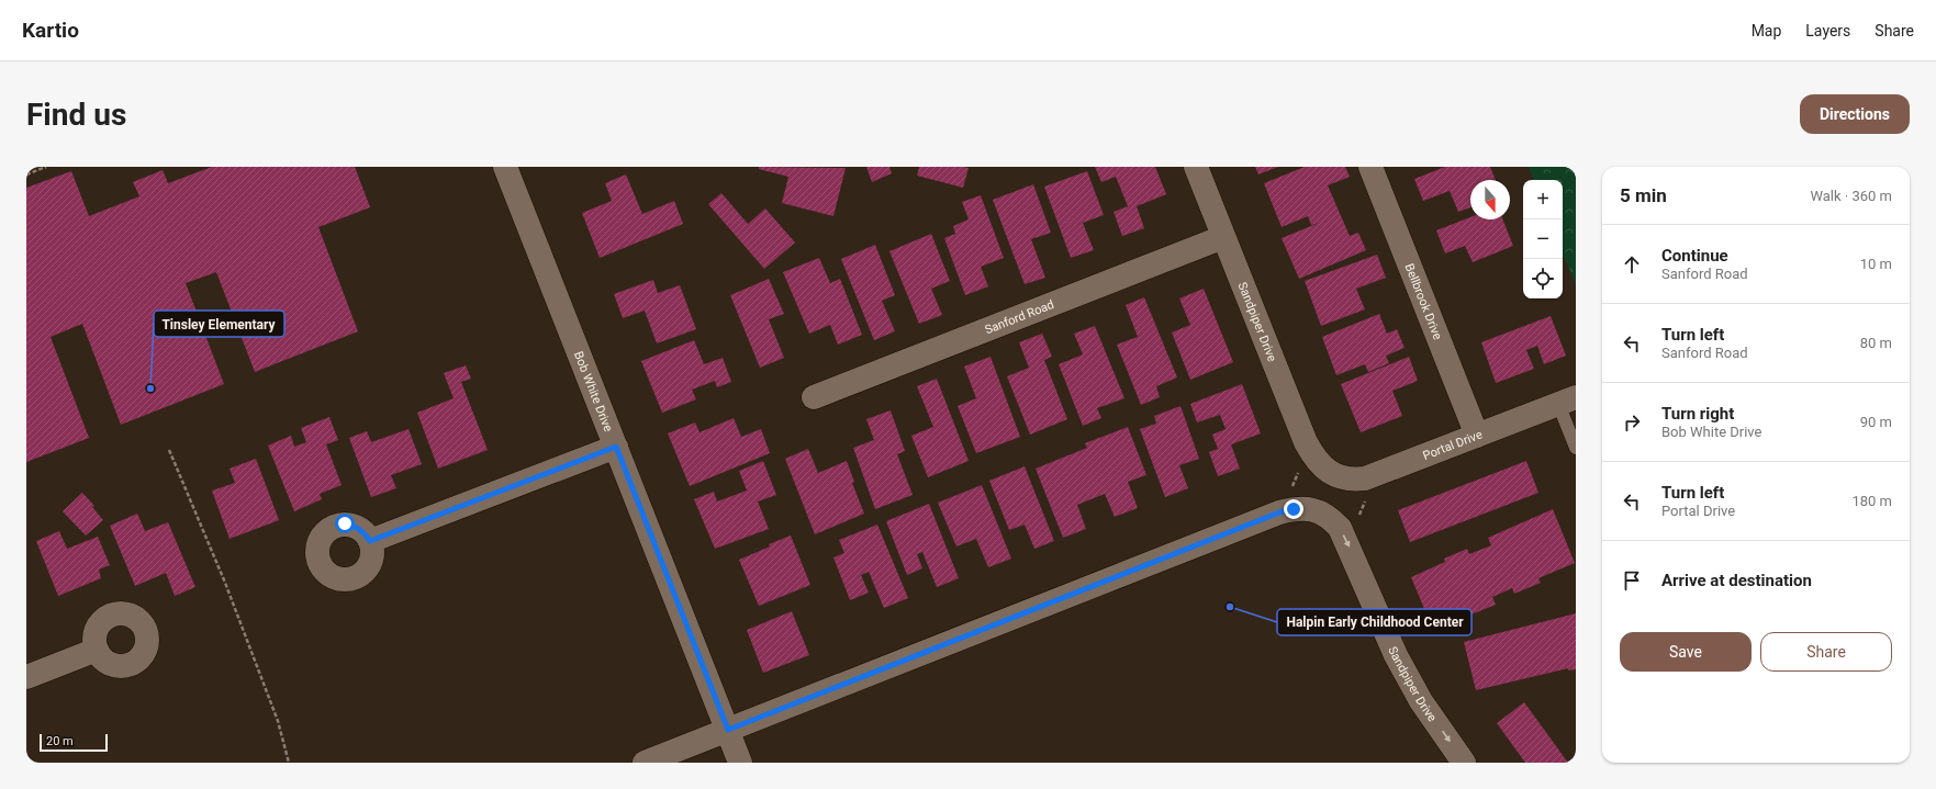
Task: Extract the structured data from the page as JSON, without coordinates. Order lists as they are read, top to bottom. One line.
{"streets":{"street":["Bellbrook Drive","Sanford Road","Sandpiper Drive","Bob White Drive","Portal Drive"]},"crossings":[["Bellbrook Drive","Portal Drive"],["Sanford Road","Sandpiper Drive"],["Sandpiper Drive","Portal Drive"]],"places":["Tinsley Elementary","Halpin Early Childhood Center"],"scale_bar":"20 m","north":"bottom","page":{"header":"Kartio","nav":["Map","Layers","Share"],"buttons":["Directions",["Save","Share"]],"title":"Find us","heading":["5 min","Walk · 360 m"],"map_buttons":["+","−"],"list":[["Continue","Sanford Road","10 m"],["Turn left","Sanford Road","80 m"],["Turn right","Bob White Drive","90 m"],["Turn left","Portal Drive","180 m"],"Arrive at destination"],"scale":"20 m"}}
